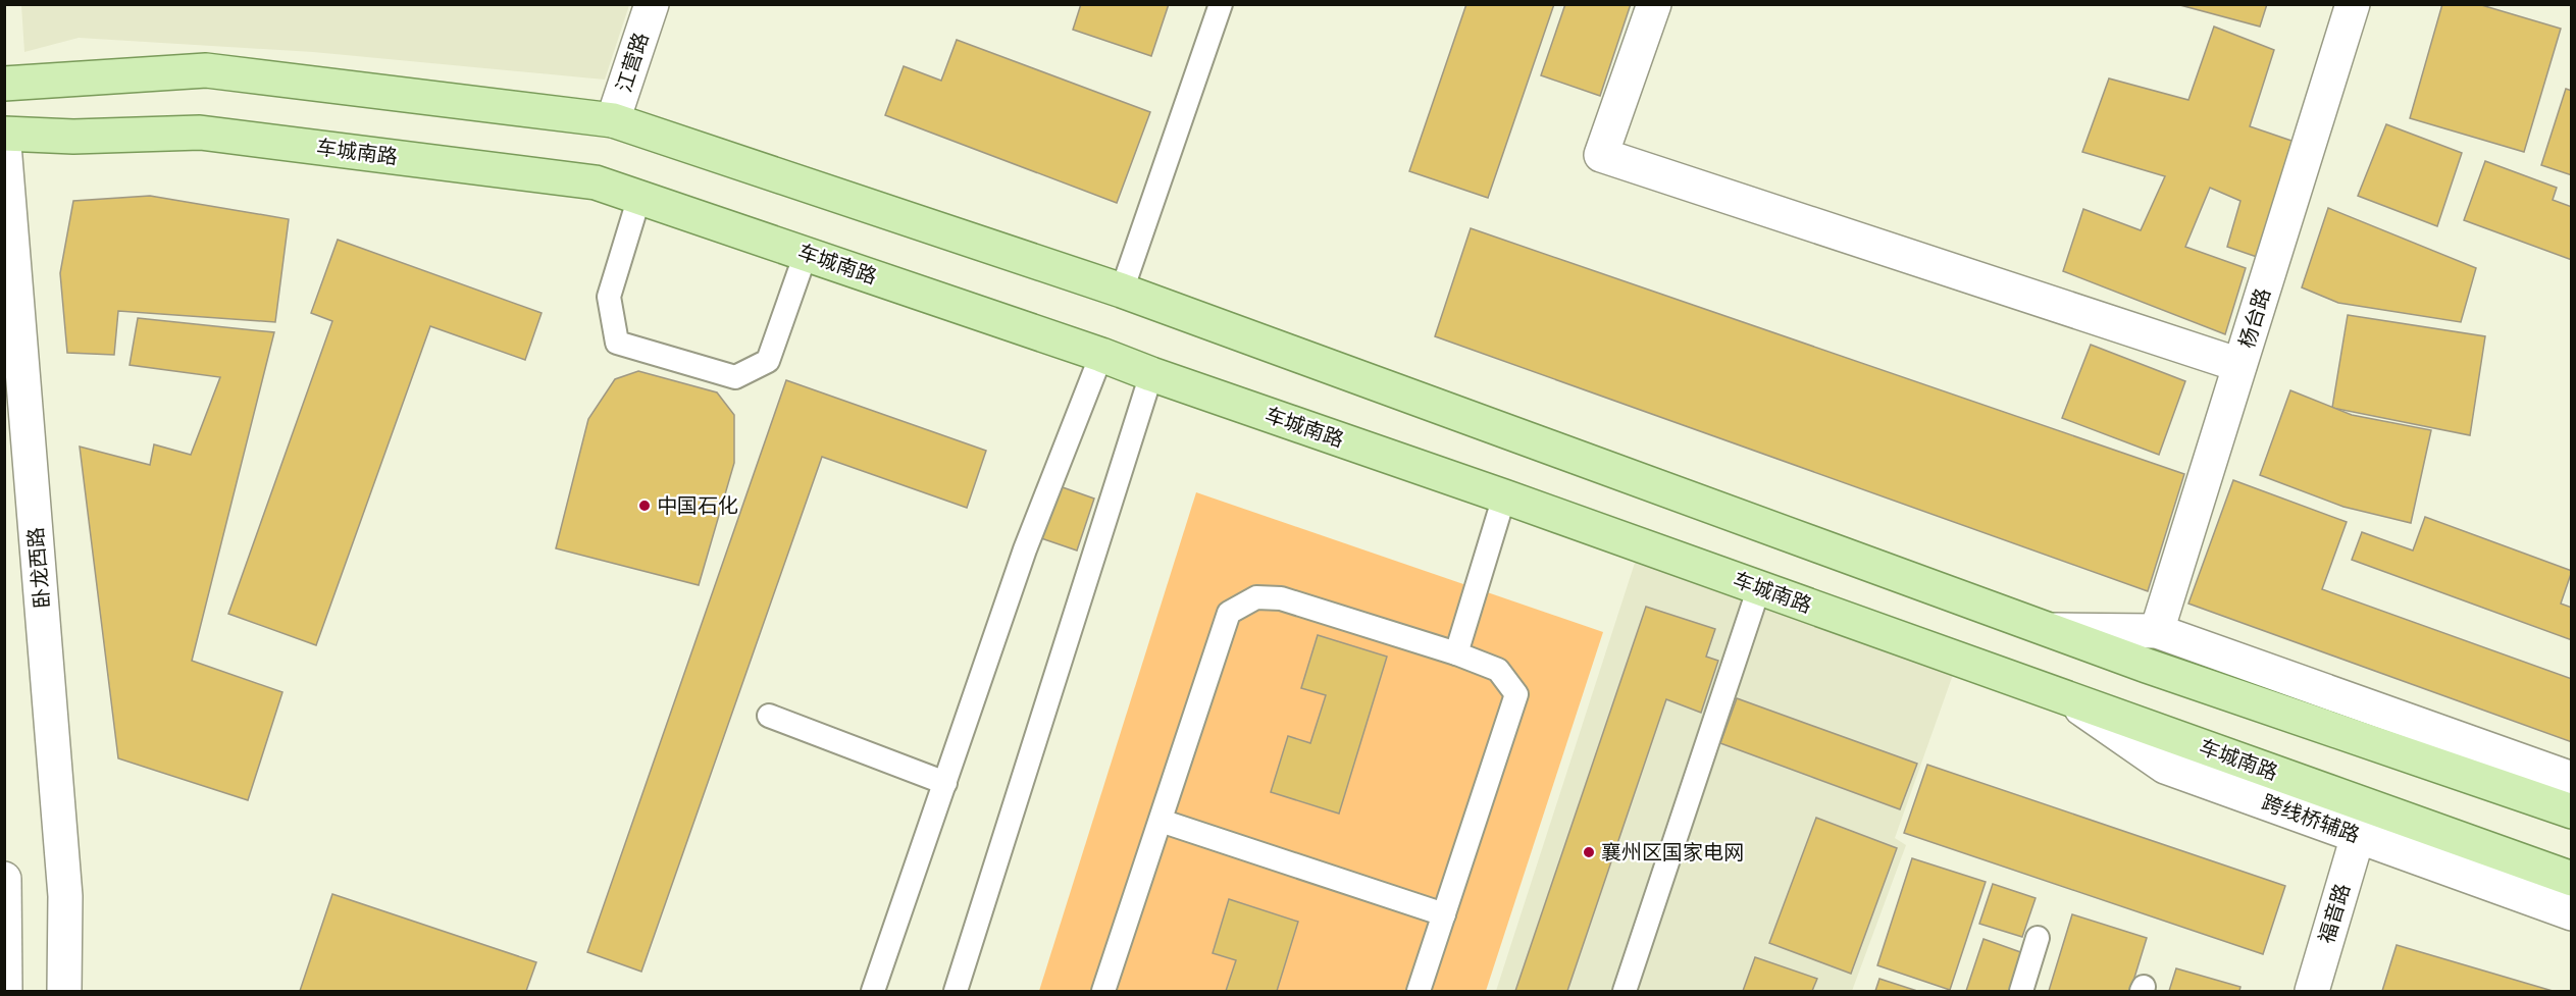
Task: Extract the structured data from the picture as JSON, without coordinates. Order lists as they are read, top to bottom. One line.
{"streets":{"main road":["车城南路"],"street":["江营路","杨台路","卧龙西路","跨线桥辅路","福音路"]},"crossings":[["车城南路","跨线桥辅路"],["跨线桥辅路","福音路"]],"places":["中国石化","襄州区国家电网"]}
